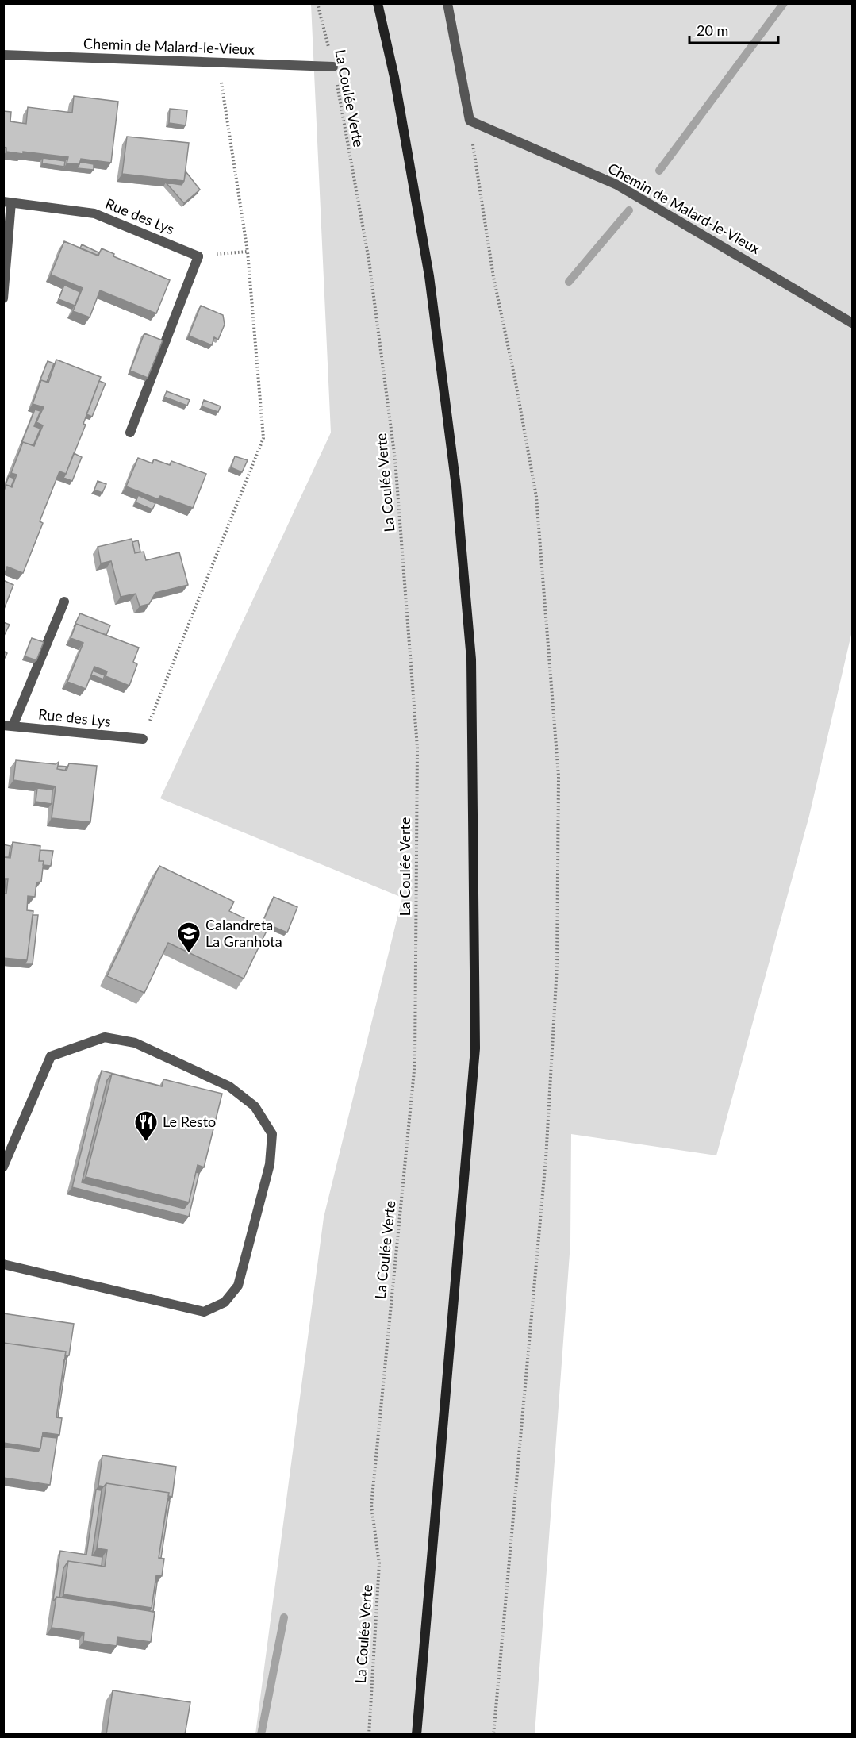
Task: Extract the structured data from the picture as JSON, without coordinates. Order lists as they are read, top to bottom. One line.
{"streets":{"street":["Chemin de Malard-le-Vieux","Rue des Lys"],"path":["La Coulée Verte"]},"crossings":[["Chemin de Malard-le-Vieux","La Coulée Verte"]],"places":{"school or university":["Calandreta La Granhota"],"restaurant":["Le Resto"]},"scale_bar":"20 m"}
